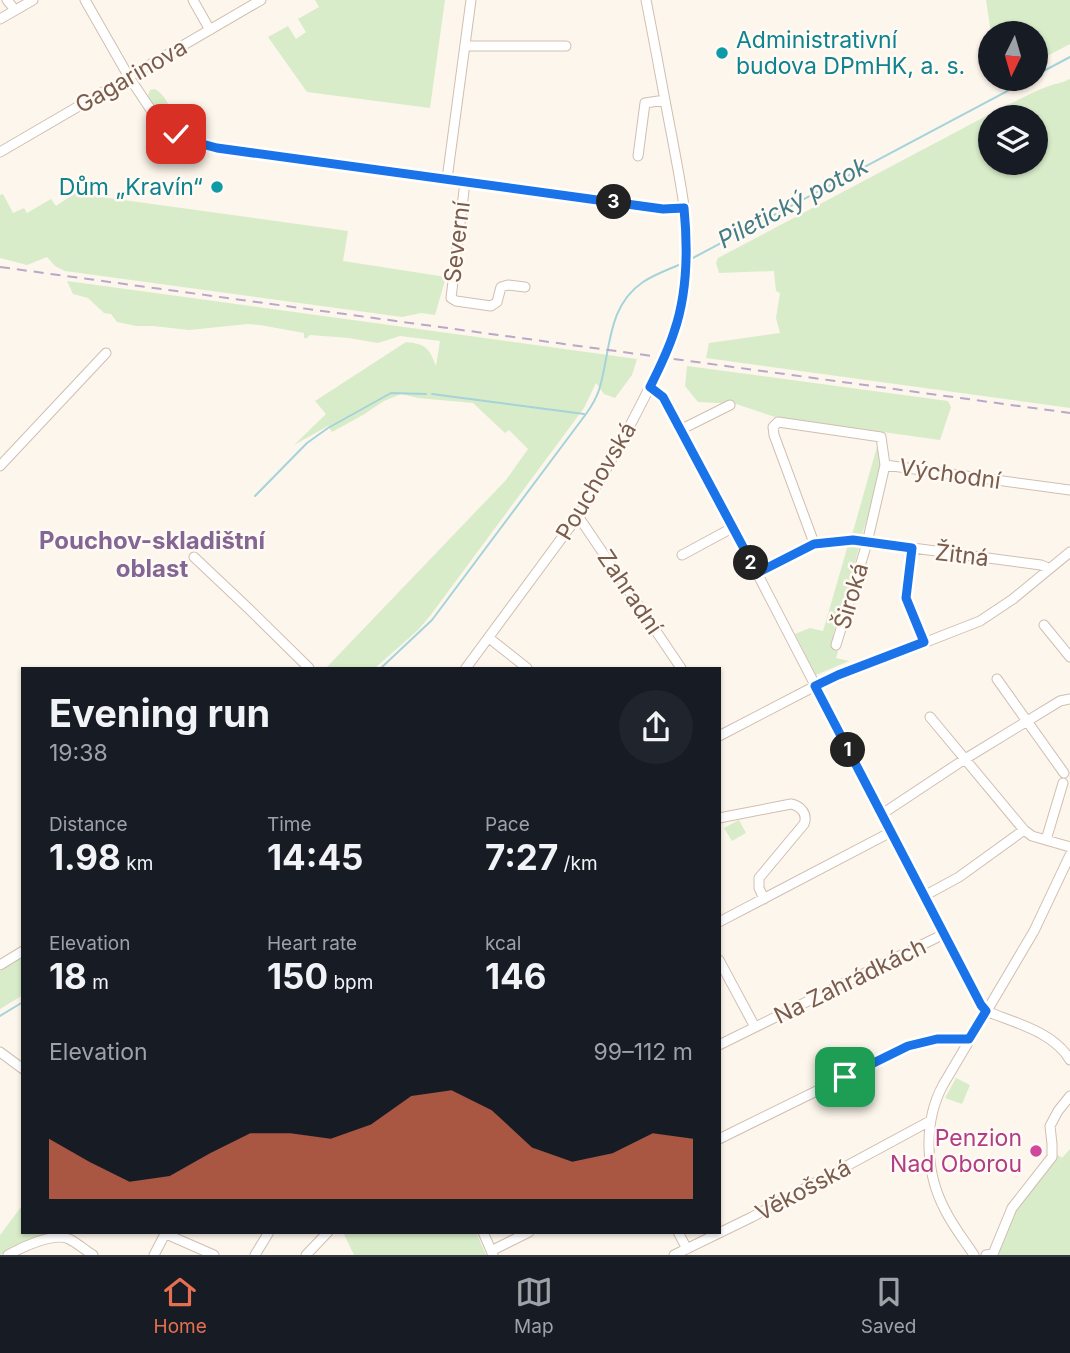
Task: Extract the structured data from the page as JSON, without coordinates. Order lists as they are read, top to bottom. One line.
{"streets":{"street":["Gagarinova","Severní","Východní","Pouchovská","Žitná","Zahradní","Široká","Na Zahrádkách","Věkošská"]},"crossings":[["Gagarinova","Severní"],["Severní","Pouchovská"],["Východní","Žitná"],["Východní","Široká"],["Pouchovská","Zahradní"],["Žitná","Široká"]],"districts":["Pouchov-skladištní oblast"],"water":["Piletický potok"],"places":["Administrativní budova DPmHK, a. s.","Dům „Kravín“","Penzion Nad Oborou"],"north":"bottom","page":{"pins":["3","2","1"],"heading":["Evening run","19:38"],"stats":[["Distance","1.98 km"],["Time","14:45"],["Pace","7:27 /km"],["Elevation","18 m"],["Heart rate","150 bpm"],["kcal","146"]],"chart":["Elevation","99–112 m"],"tabs":["Home","Map","Saved"]}}
